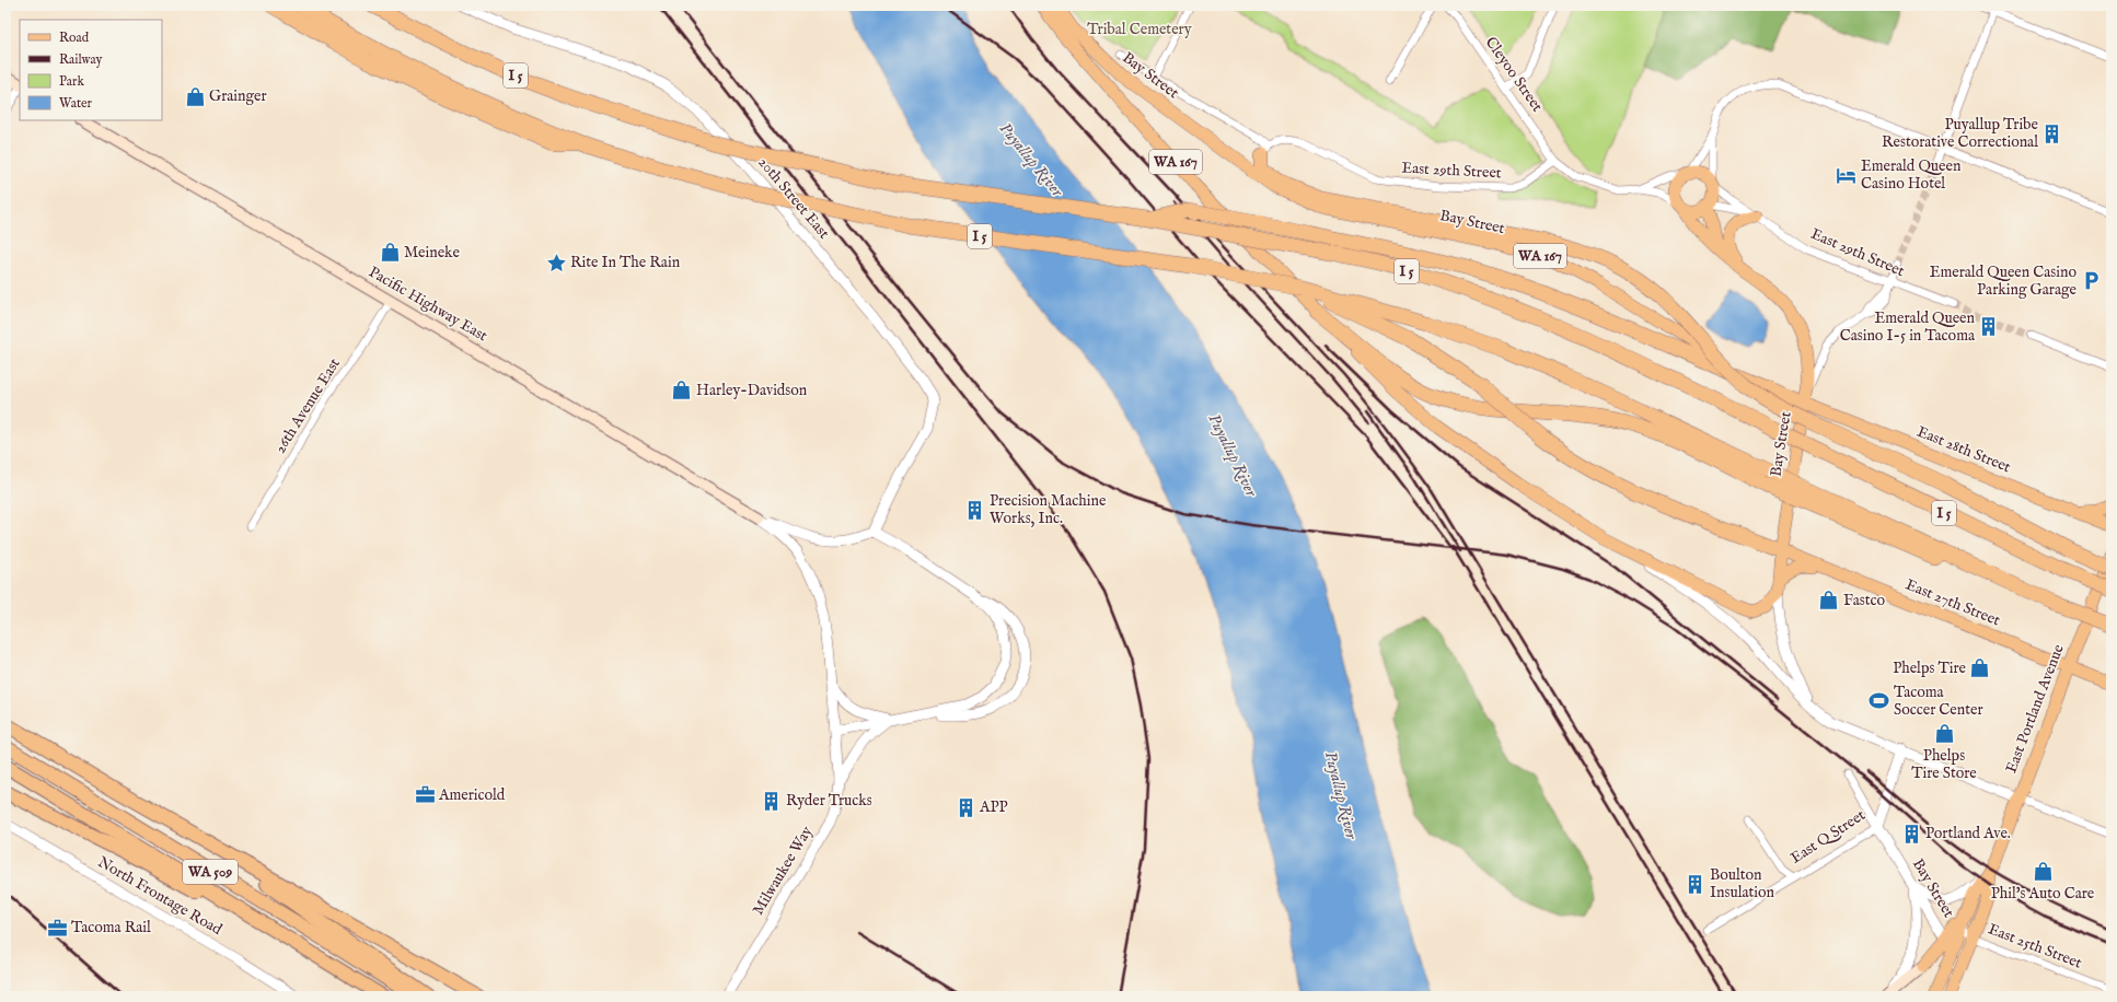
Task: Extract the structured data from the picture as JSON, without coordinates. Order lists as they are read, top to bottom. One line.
{"streets":{"highway":["I 5","WA 509"],"main road":["Bay Street","WA 167","Pacific Highway East","East 28th Street","East 27th Street","East Portland Avenue"],"street":["Cleyoo Street","East 29th Street","20th Street East","26th Avenue East","East Q Street","Milwaukee Way","North Frontage Road","East 25th Street"]},"crossings":[["Cleyoo Street","East 29th Street"],["Bay Street","East 28th Street"],["Bay Street","East 27th Street"],["Bay Street","East Portland Avenue"],["Bay Street","East Q Street"],["Pacific Highway East","26th Avenue East"],["Pacific Highway East","Milwaukee Way"],["East 27th Street","East Portland Avenue"],["East Portland Avenue","East 25th Street"]],"water":["Puyallup River"],"parks":["Tribal Cemetery"],"places":{"shop":["Grainger","Meineke","Harley-Davidson","Fastco","Phelps Tire","Phelps Tire Store","Phil's Auto Care"],"building":["Puyallup Tribe Restorative Correctional","Emerald Queen Casino I-5 in Tacoma","Precision Machine Works, Inc.","Ryder Trucks","APP","Portland Ave.","Boulton Insulation"],"hotel":["Emerald Queen Casino Hotel"],"place":["Rite In The Rain"],"parking":["Emerald Queen Casino Parking Garage"],"sports":["Tacoma Soccer Center"],"office":["Americold","Tacoma Rail"]},"legend":["Road","Railway","Park","Water"]}
